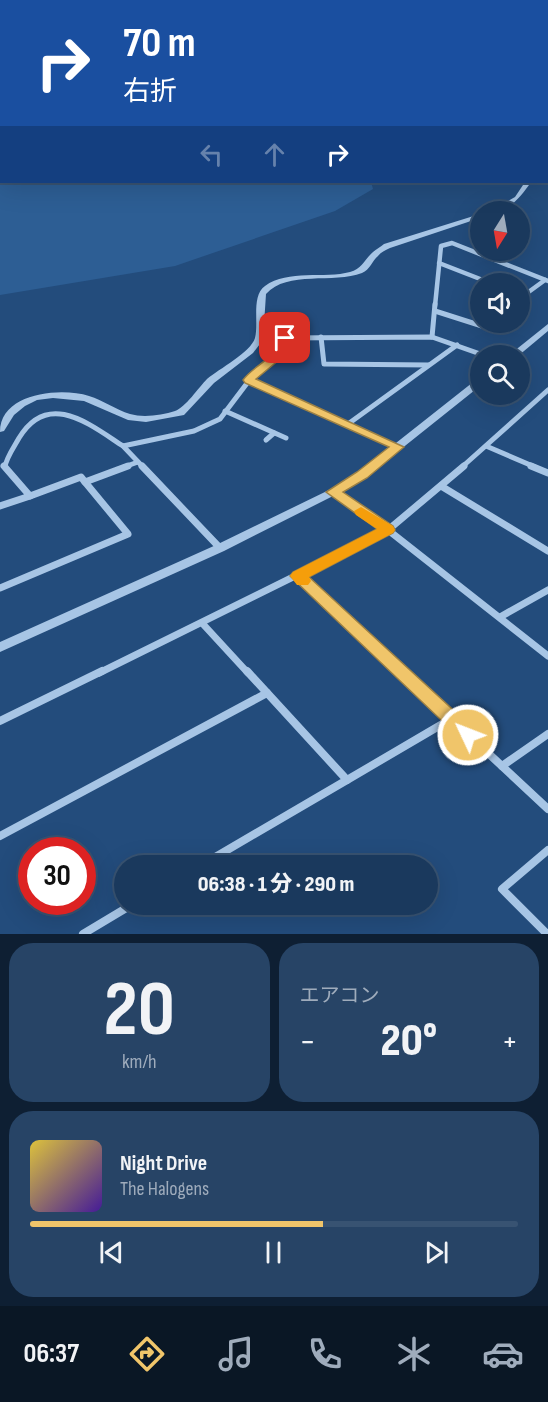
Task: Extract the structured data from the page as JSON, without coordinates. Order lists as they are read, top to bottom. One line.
{"north":"bottom","page":{"turn":["70 m","右折"],"limit":"30","trip":"06:38 · 1 分 · 290 m","tile":[["20","km/h"],"エアコン"],"heat":["−","20°","+"],"song":["Night Drive","The Halogens"],"tabs":"06:37"}}
